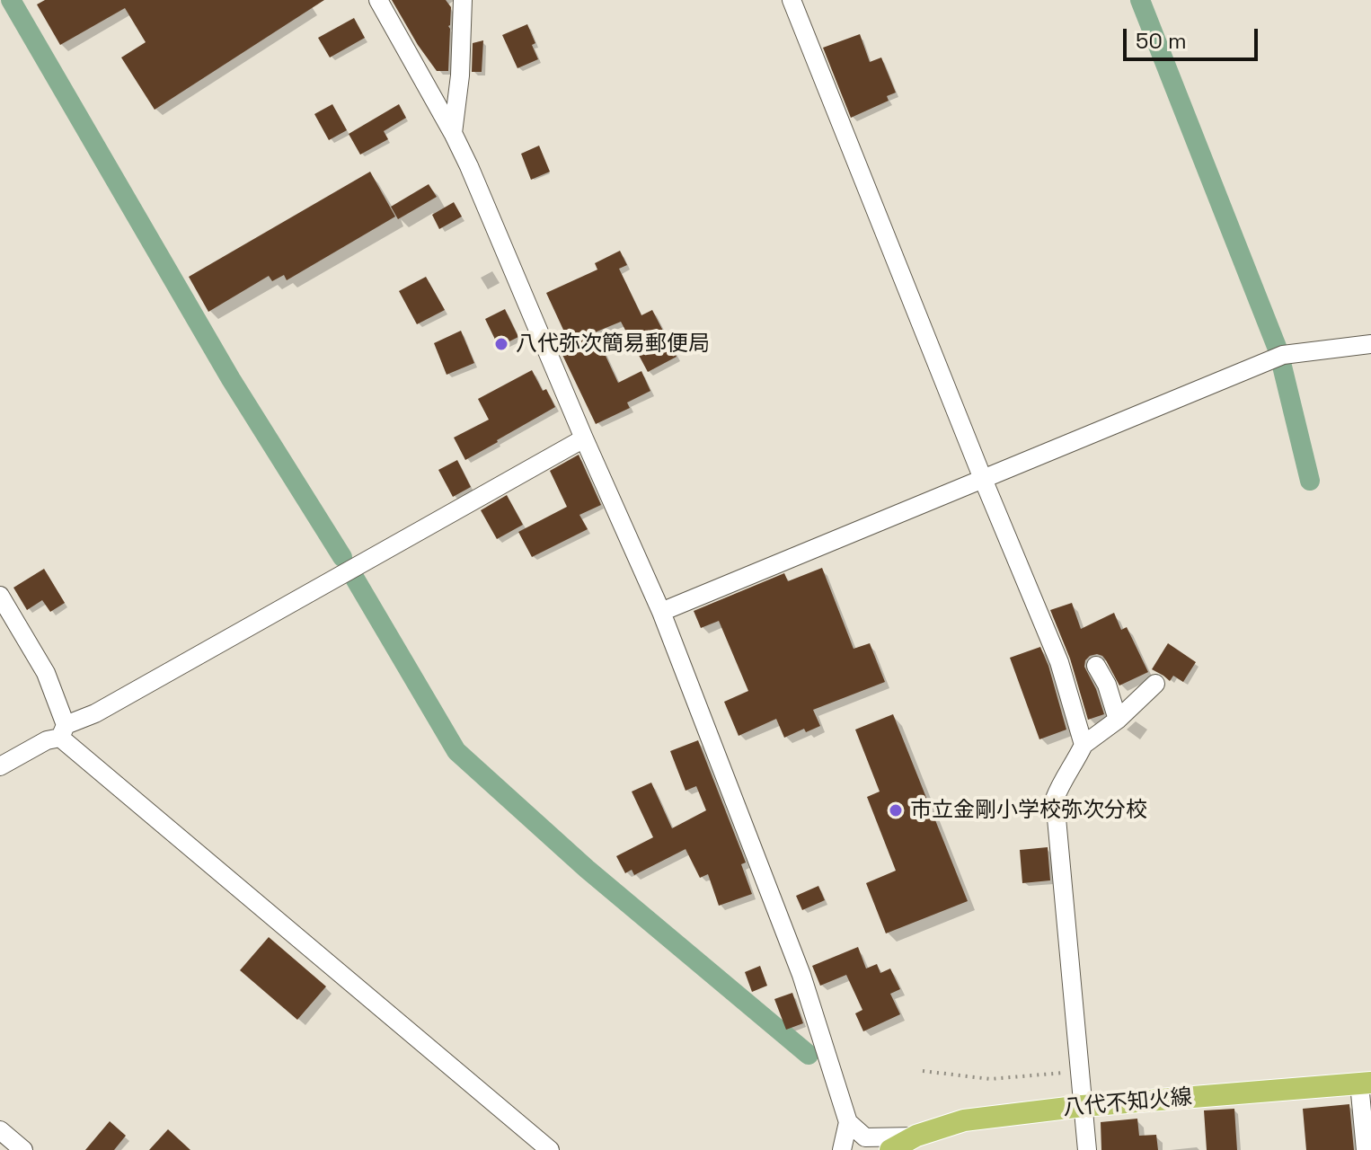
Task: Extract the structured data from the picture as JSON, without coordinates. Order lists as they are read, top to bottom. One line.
{"streets":{"main road":["八代不知火線"]},"places":["八代弥次簡易郵便局","市立金剛小学校弥次分校"],"scale_bar":"50 m"}
